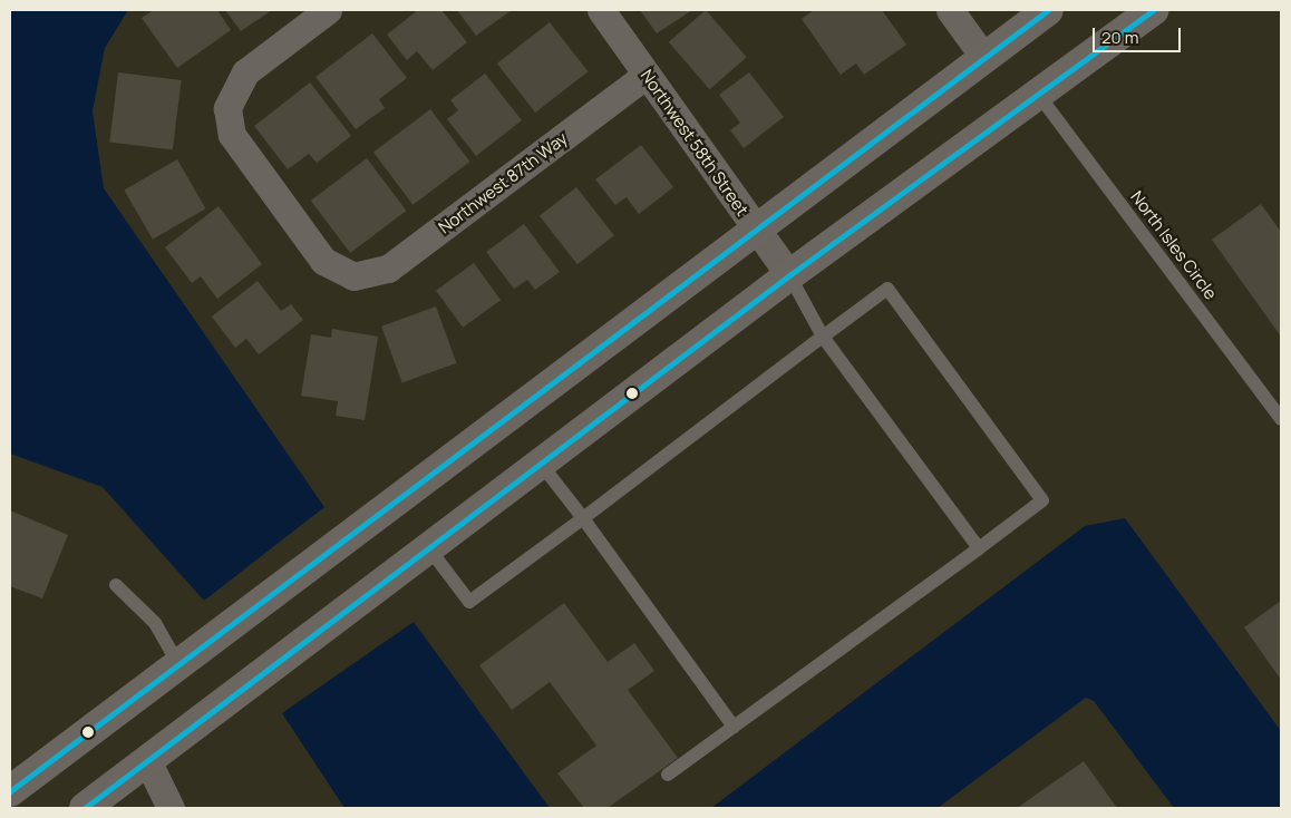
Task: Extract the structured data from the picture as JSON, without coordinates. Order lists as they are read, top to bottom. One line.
{"streets":{"street":["Northwest 58th Street","Northwest 87th Way"],"lane":["North Isles Circle"]},"crossings":[["Northwest 58th Street","Northwest 87th Way"]],"scale_bar":"20 m"}
